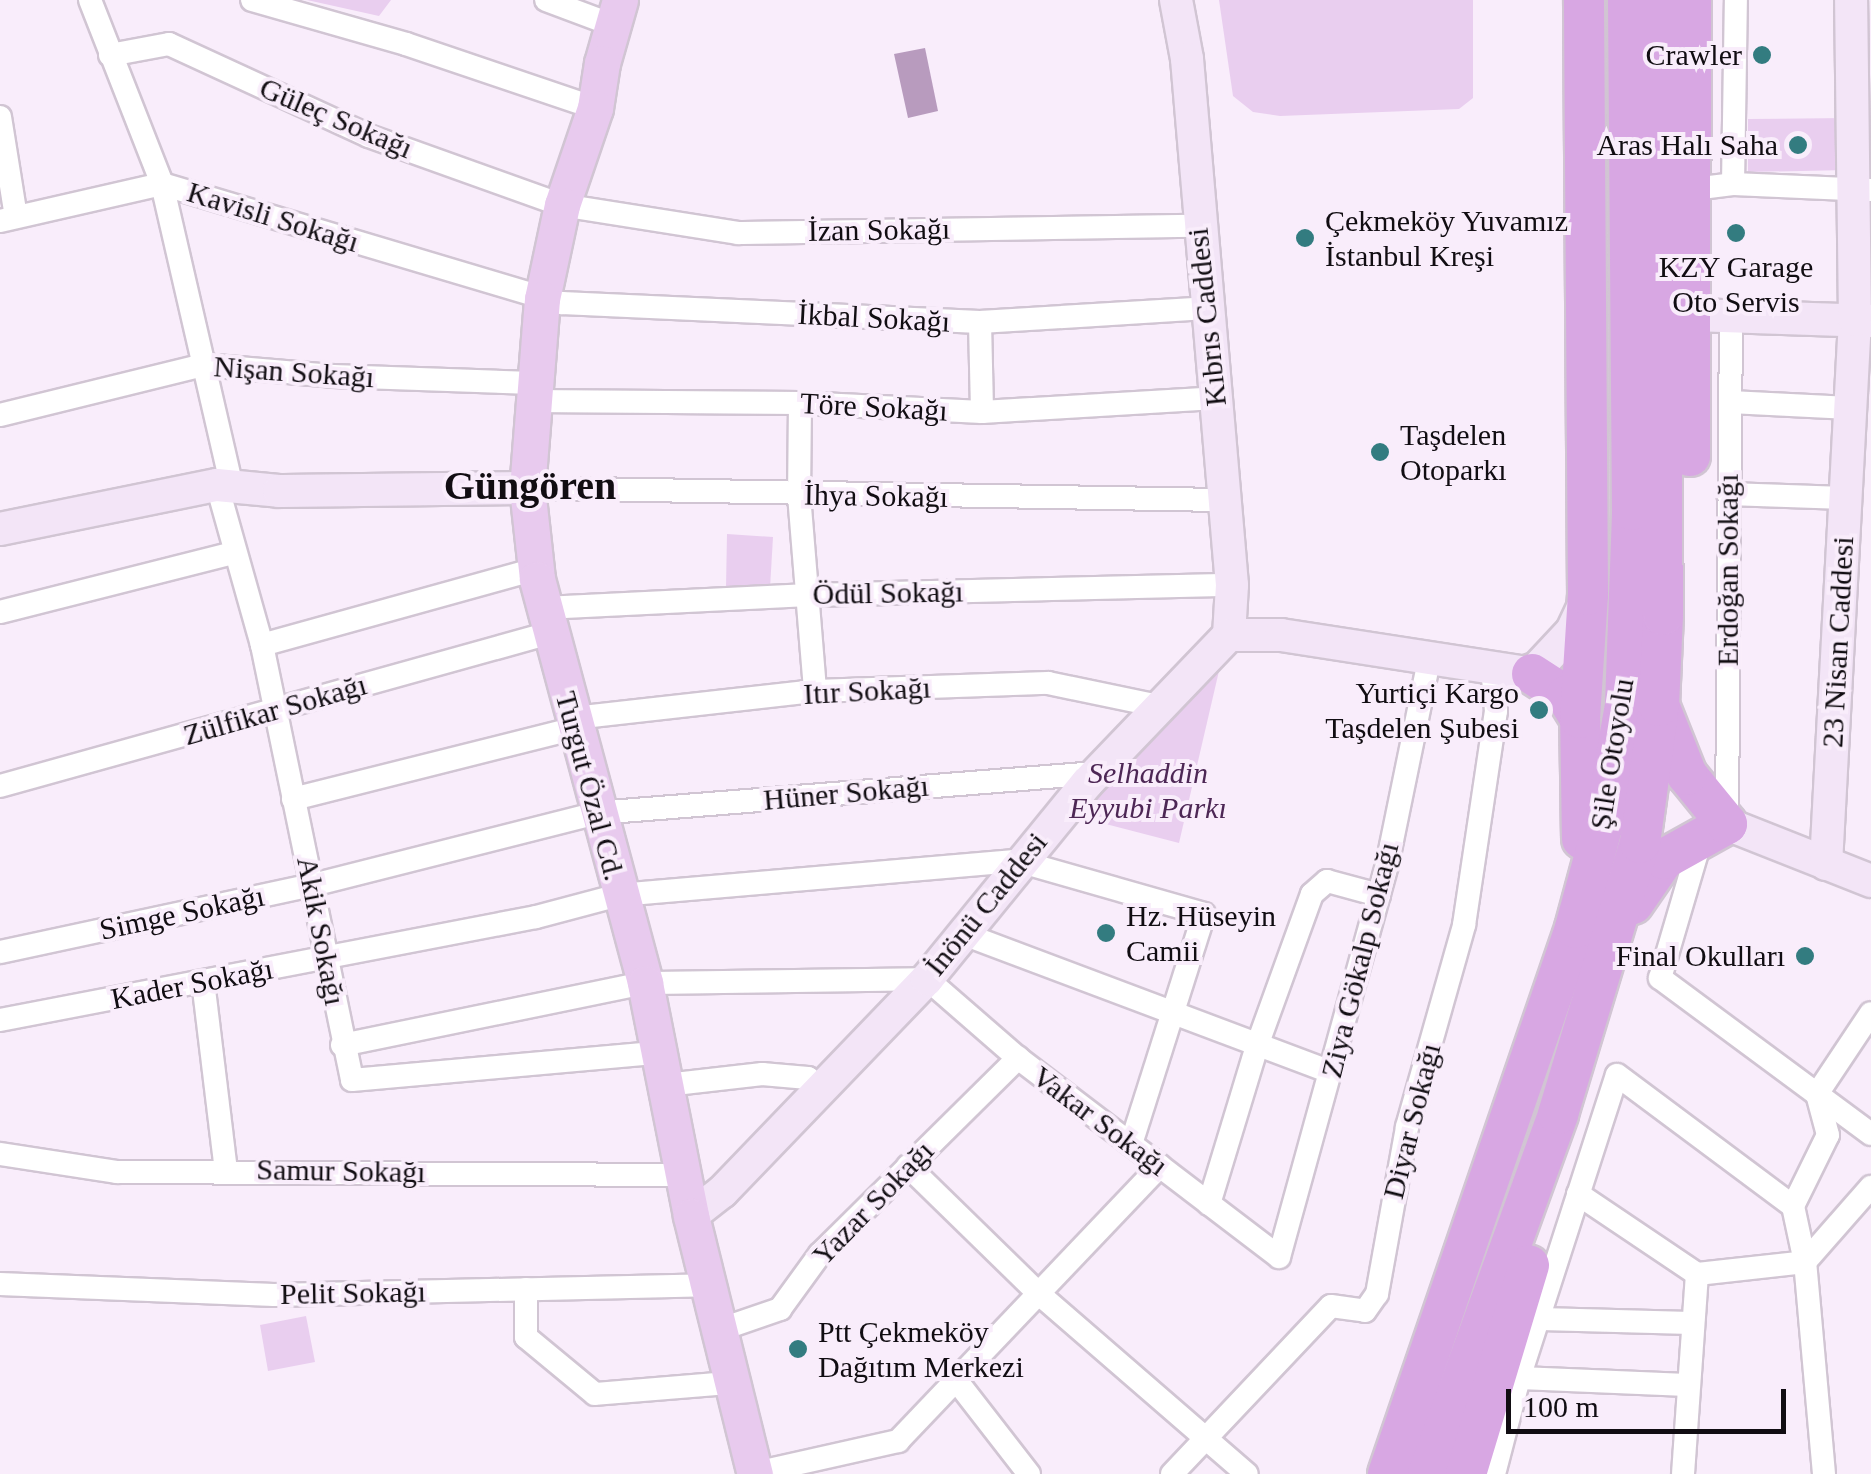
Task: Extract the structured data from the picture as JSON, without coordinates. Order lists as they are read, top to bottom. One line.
{"streets":{"highway":["Şile Otoyolu"],"main road":["Turgut Özal Cd."],"street":["Güleç Sokağı","Kavisli Sokağı","İzan Sokağı","Kıbrıs Caddesi","İkbal Sokağı","Nişan Sokağı","Töre Sokağı","İhya Sokağı","Erdoğan Sokağı","Ödül Sokağı","23 Nisan Caddesi","Itır Sokağı","Zülfikar Sokağı","Hüner Sokağı","İnönü Caddesi","Simge Sokağı","Akik Sokağı","Ziya Gökalp Sokağı","Kader Sokağı","Vakar Sokağı","Diyar Sokağı","Samur Sokağı","Yazar Sokağı","Pelit Sokağı"]},"crossings":[["Güleç Sokağı","İzan Sokağı"],["Güleç Sokağı","Turgut Özal Cd."],["Güleç Sokağı","Akik Sokağı"],["Kavisli Sokağı","İkbal Sokağı"],["Kavisli Sokağı","Turgut Özal Cd."],["Kavisli Sokağı","Akik Sokağı"],["İzan Sokağı","Kıbrıs Caddesi"],["İzan Sokağı","Turgut Özal Cd."],["Kıbrıs Caddesi","İkbal Sokağı"],["Kıbrıs Caddesi","Töre Sokağı"],["Kıbrıs Caddesi","İhya Sokağı"],["Kıbrıs Caddesi","Ödül Sokağı"],["Kıbrıs Caddesi","İnönü Caddesi"],["İkbal Sokağı","Turgut Özal Cd."],["Nişan Sokağı","Töre Sokağı"],["Nişan Sokağı","Turgut Özal Cd."],["Nişan Sokağı","Akik Sokağı"],["Töre Sokağı","Turgut Özal Cd."],["İhya Sokağı","Turgut Özal Cd."],["Ödül Sokağı","Zülfikar Sokağı"],["Ödül Sokağı","Turgut Özal Cd."],["Itır Sokağı","Turgut Özal Cd."],["Itır Sokağı","İnönü Caddesi"],["Itır Sokağı","Akik Sokağı"],["Zülfikar Sokağı","Turgut Özal Cd."],["Zülfikar Sokağı","Akik Sokağı"],["Turgut Özal Cd.","Hüner Sokağı"],["Turgut Özal Cd.","İnönü Caddesi"],["Turgut Özal Cd.","Simge Sokağı"],["Turgut Özal Cd.","Akik Sokağı"],["Turgut Özal Cd.","Kader Sokağı"],["Turgut Özal Cd.","Samur Sokağı"],["Turgut Özal Cd.","Yazar Sokağı"],["Turgut Özal Cd.","Pelit Sokağı"],["Hüner Sokağı","İnönü Caddesi"],["Hüner Sokağı","Simge Sokağı"],["İnönü Caddesi","Kader Sokağı"],["İnönü Caddesi","Vakar Sokağı"],["Simge Sokağı","Akik Sokağı"],["Akik Sokağı","Kader Sokağı"],["Ziya Gökalp Sokağı","Vakar Sokağı"],["Vakar Sokağı","Yazar Sokağı"]],"districts":["Güngören"],"parks":["Selhaddin Eyyubi Parkı"],"places":["Crawler","Aras Halı Saha","KZY Garage Oto Servis","Çekmeköy Yuvamız İstanbul Kreşi","Taşdelen Otoparkı","Yurtiçi Kargo Taşdelen Şubesi","Hz. Hüseyin Camii","Final Okulları","Ptt Çekmeköy Dağıtım Merkezi"],"scale_bar":"100 m"}
